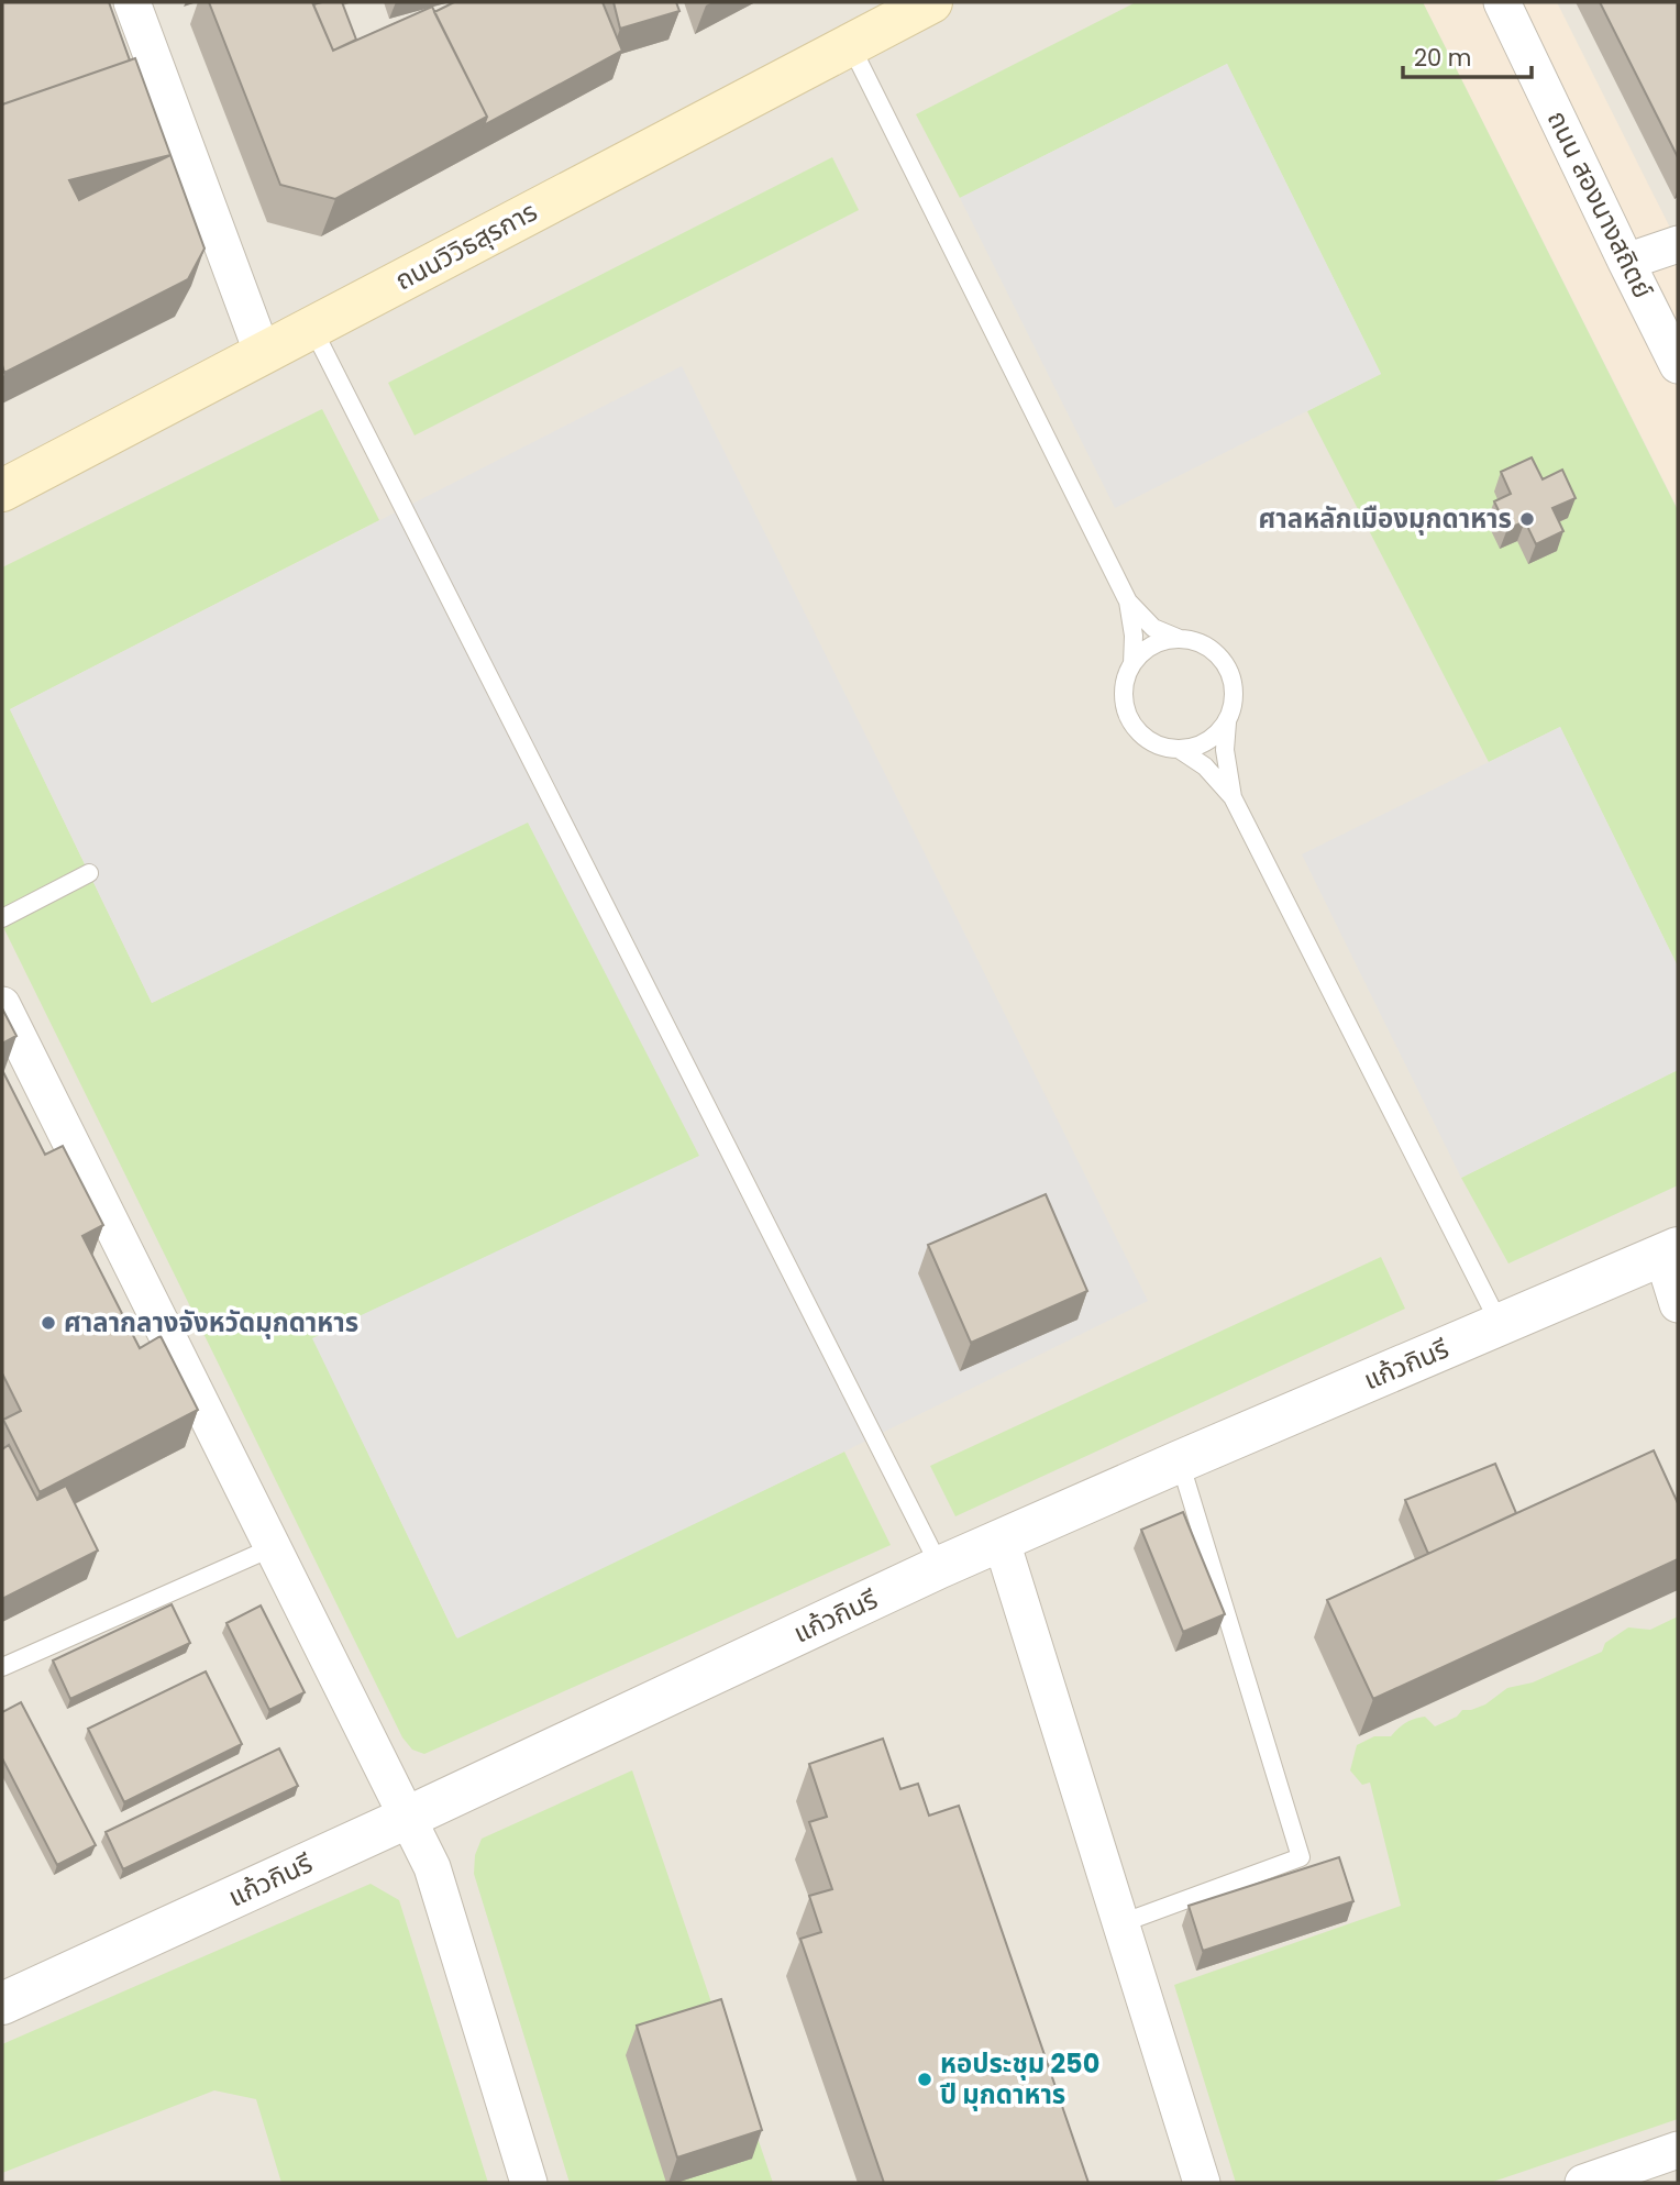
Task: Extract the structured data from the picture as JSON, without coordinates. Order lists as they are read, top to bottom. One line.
{"streets":{"main road":["ถนนวิวิธสุรการ"],"street":["ถนน สองนางสถิตย์","แก้วกินรี"]},"places":["ศาลหลักเมืองมุกดาหาร","ศาลากลางจังหวัดมุกดาหาร","หอประชุม 250 ปี มุกดาหาร"],"scale_bar":"20 m"}
